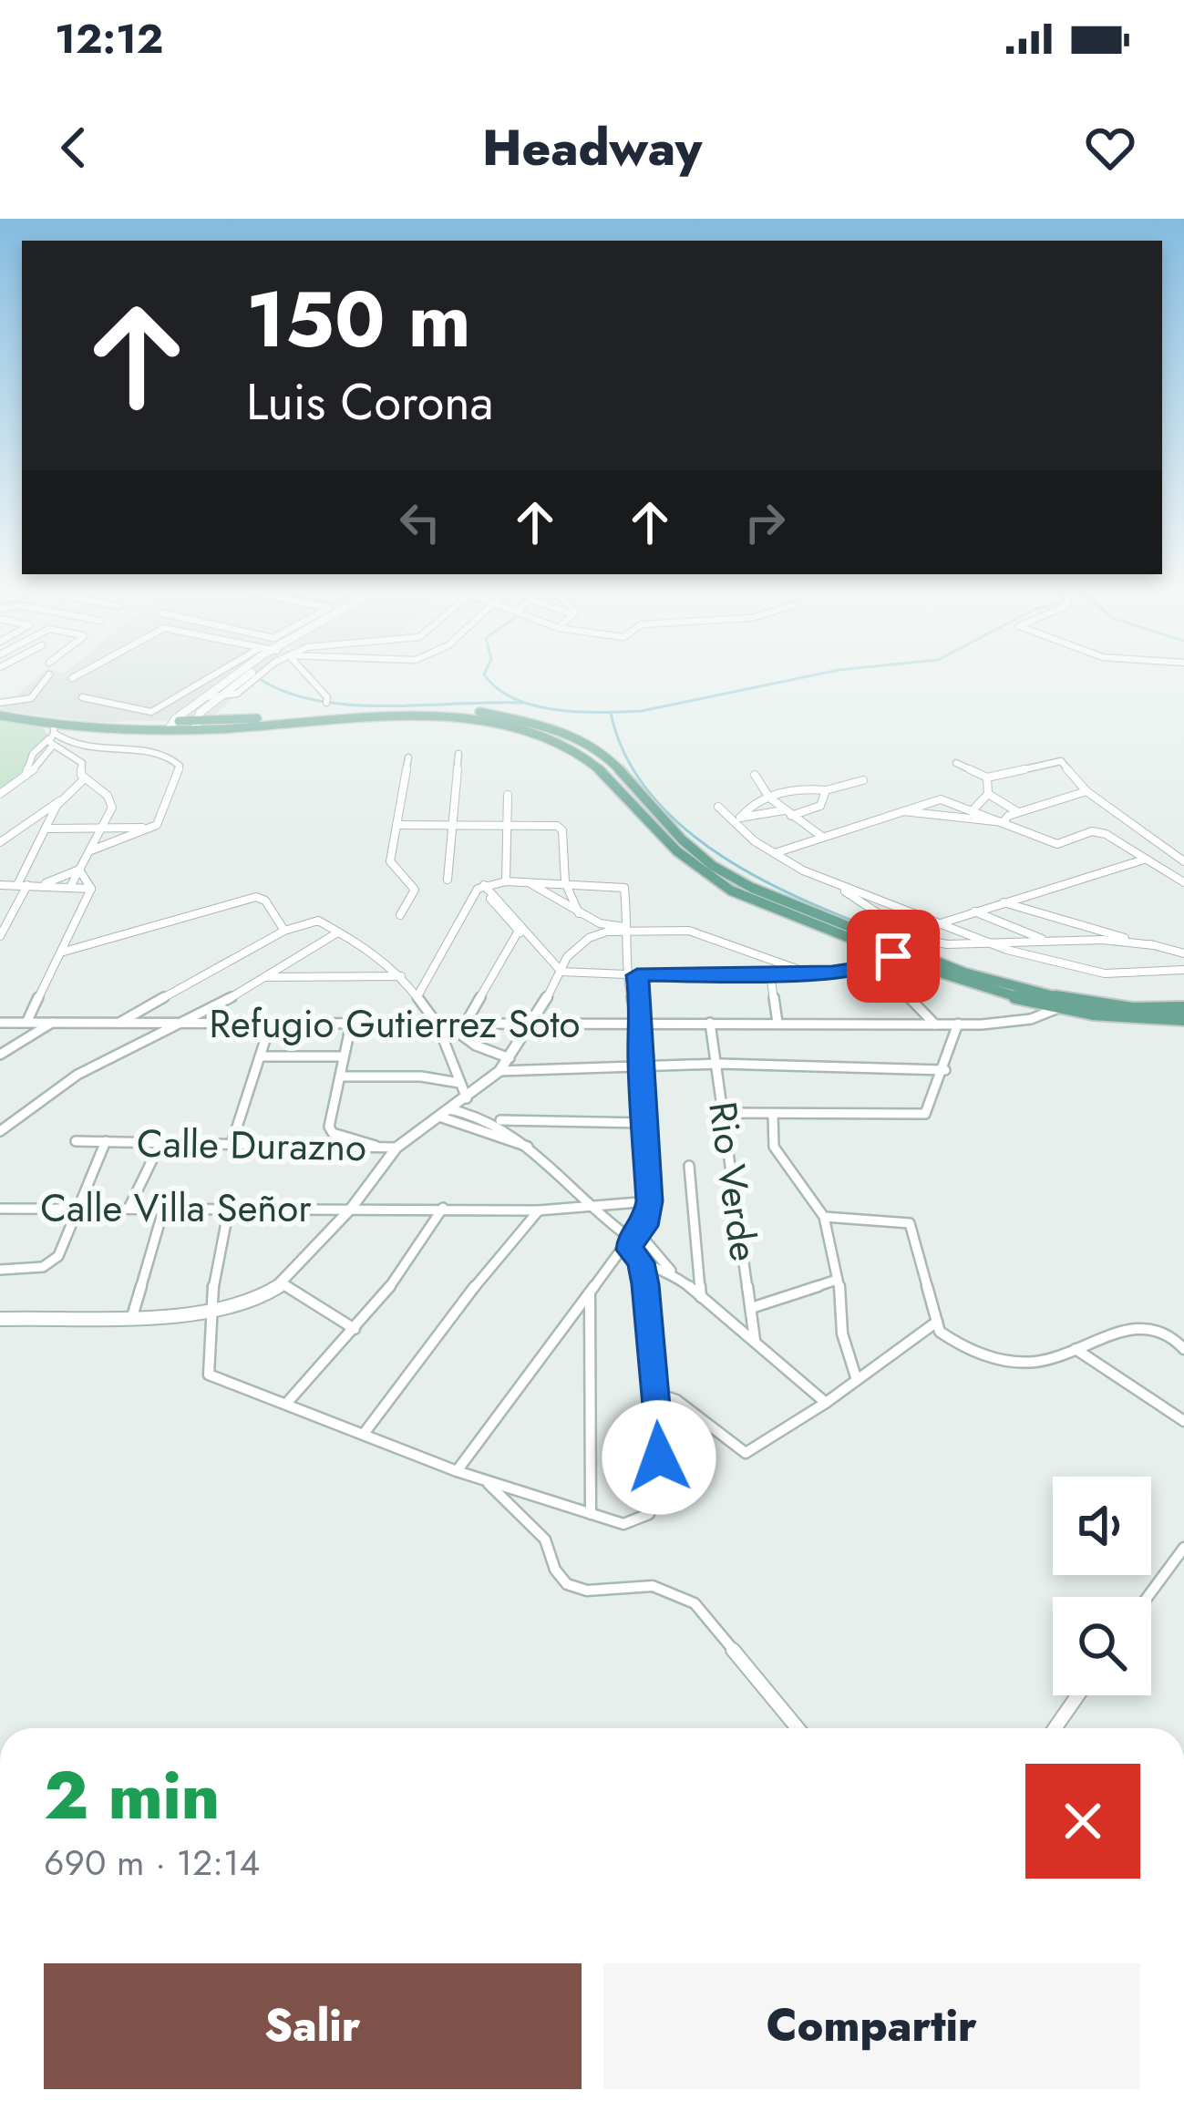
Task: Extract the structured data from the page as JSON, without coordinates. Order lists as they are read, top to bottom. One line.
{"streets":{"street":["Refugio Gutierrez Soto","Calle Durazno","Rio Verde","Calle Villa Señor"]},"crossings":[["Refugio Gutierrez Soto","Rio Verde"]],"page":{"status":"12:12","header":"Headway","turn":["150 m","Luis Corona"],"heading":["2 min","690 m · 12:14"],"buttons":["Salir","Compartir"]}}
